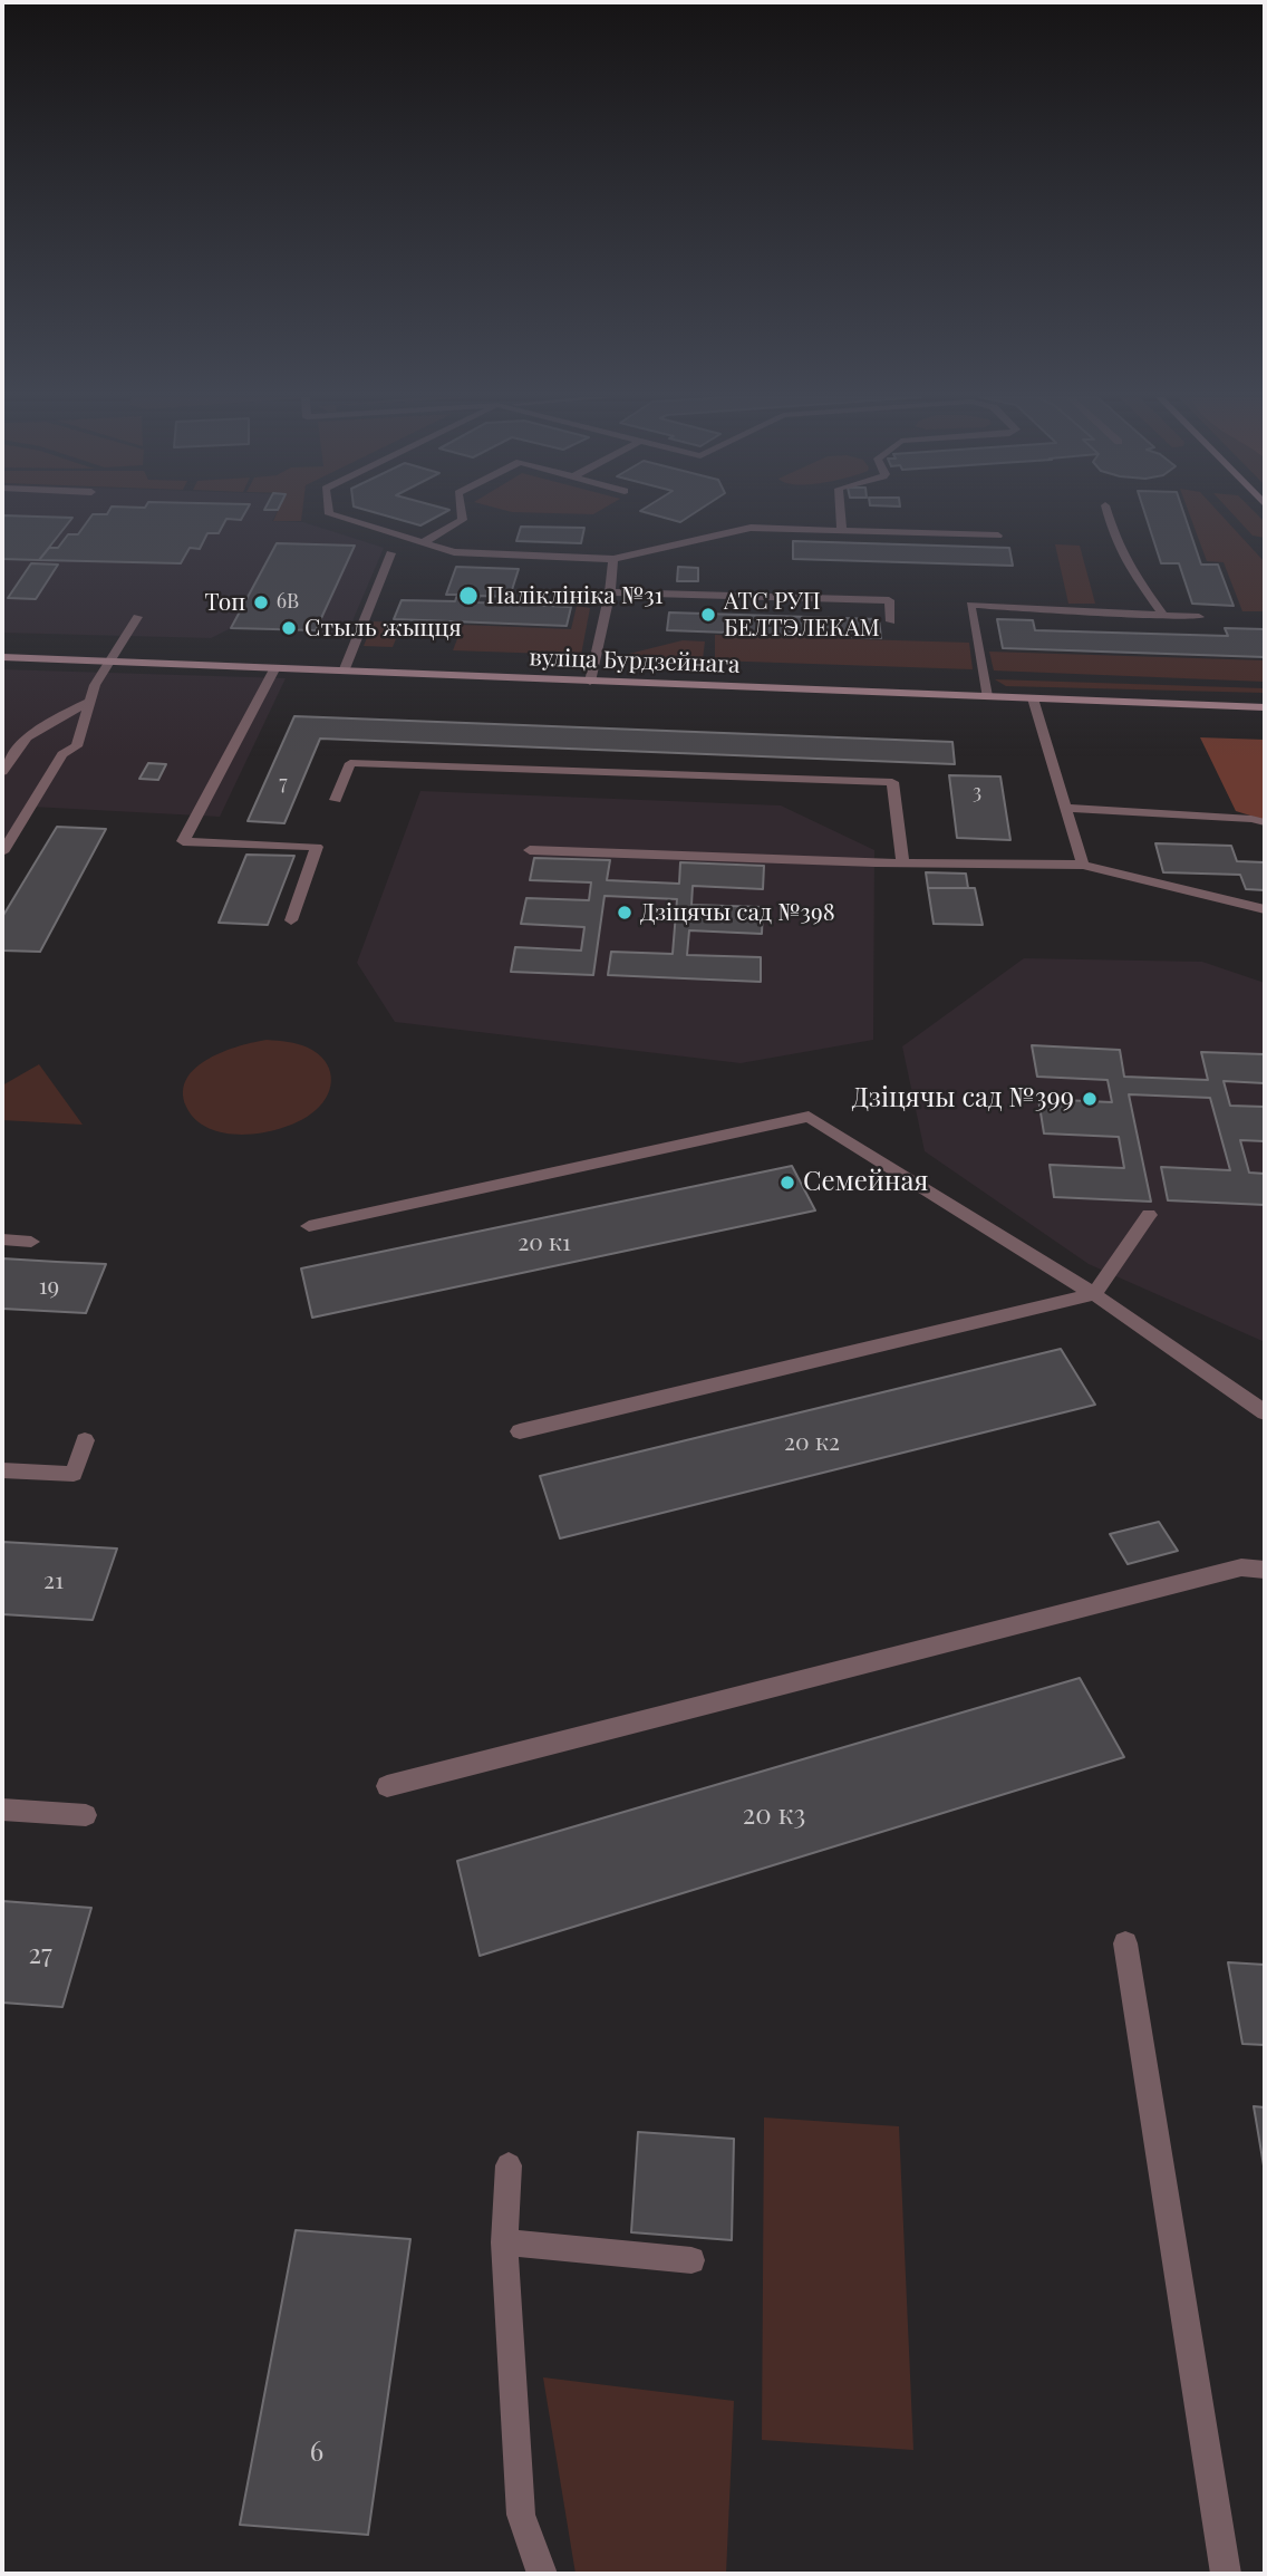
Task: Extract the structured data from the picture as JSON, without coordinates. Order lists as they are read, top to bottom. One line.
{"streets":{"street":["вуліца Бурдзейнага"]},"places":["Паліклініка №31","Топ","АТС РУП БЕЛТЭЛЕКАМ","Стыль жыцця","Дзіцячы сад №398","Дзіцячы сад №399","Семейная"],"house_numbers":["6В","7","3","20 к1","19","20 к2","21","20 к3","27","6"]}
